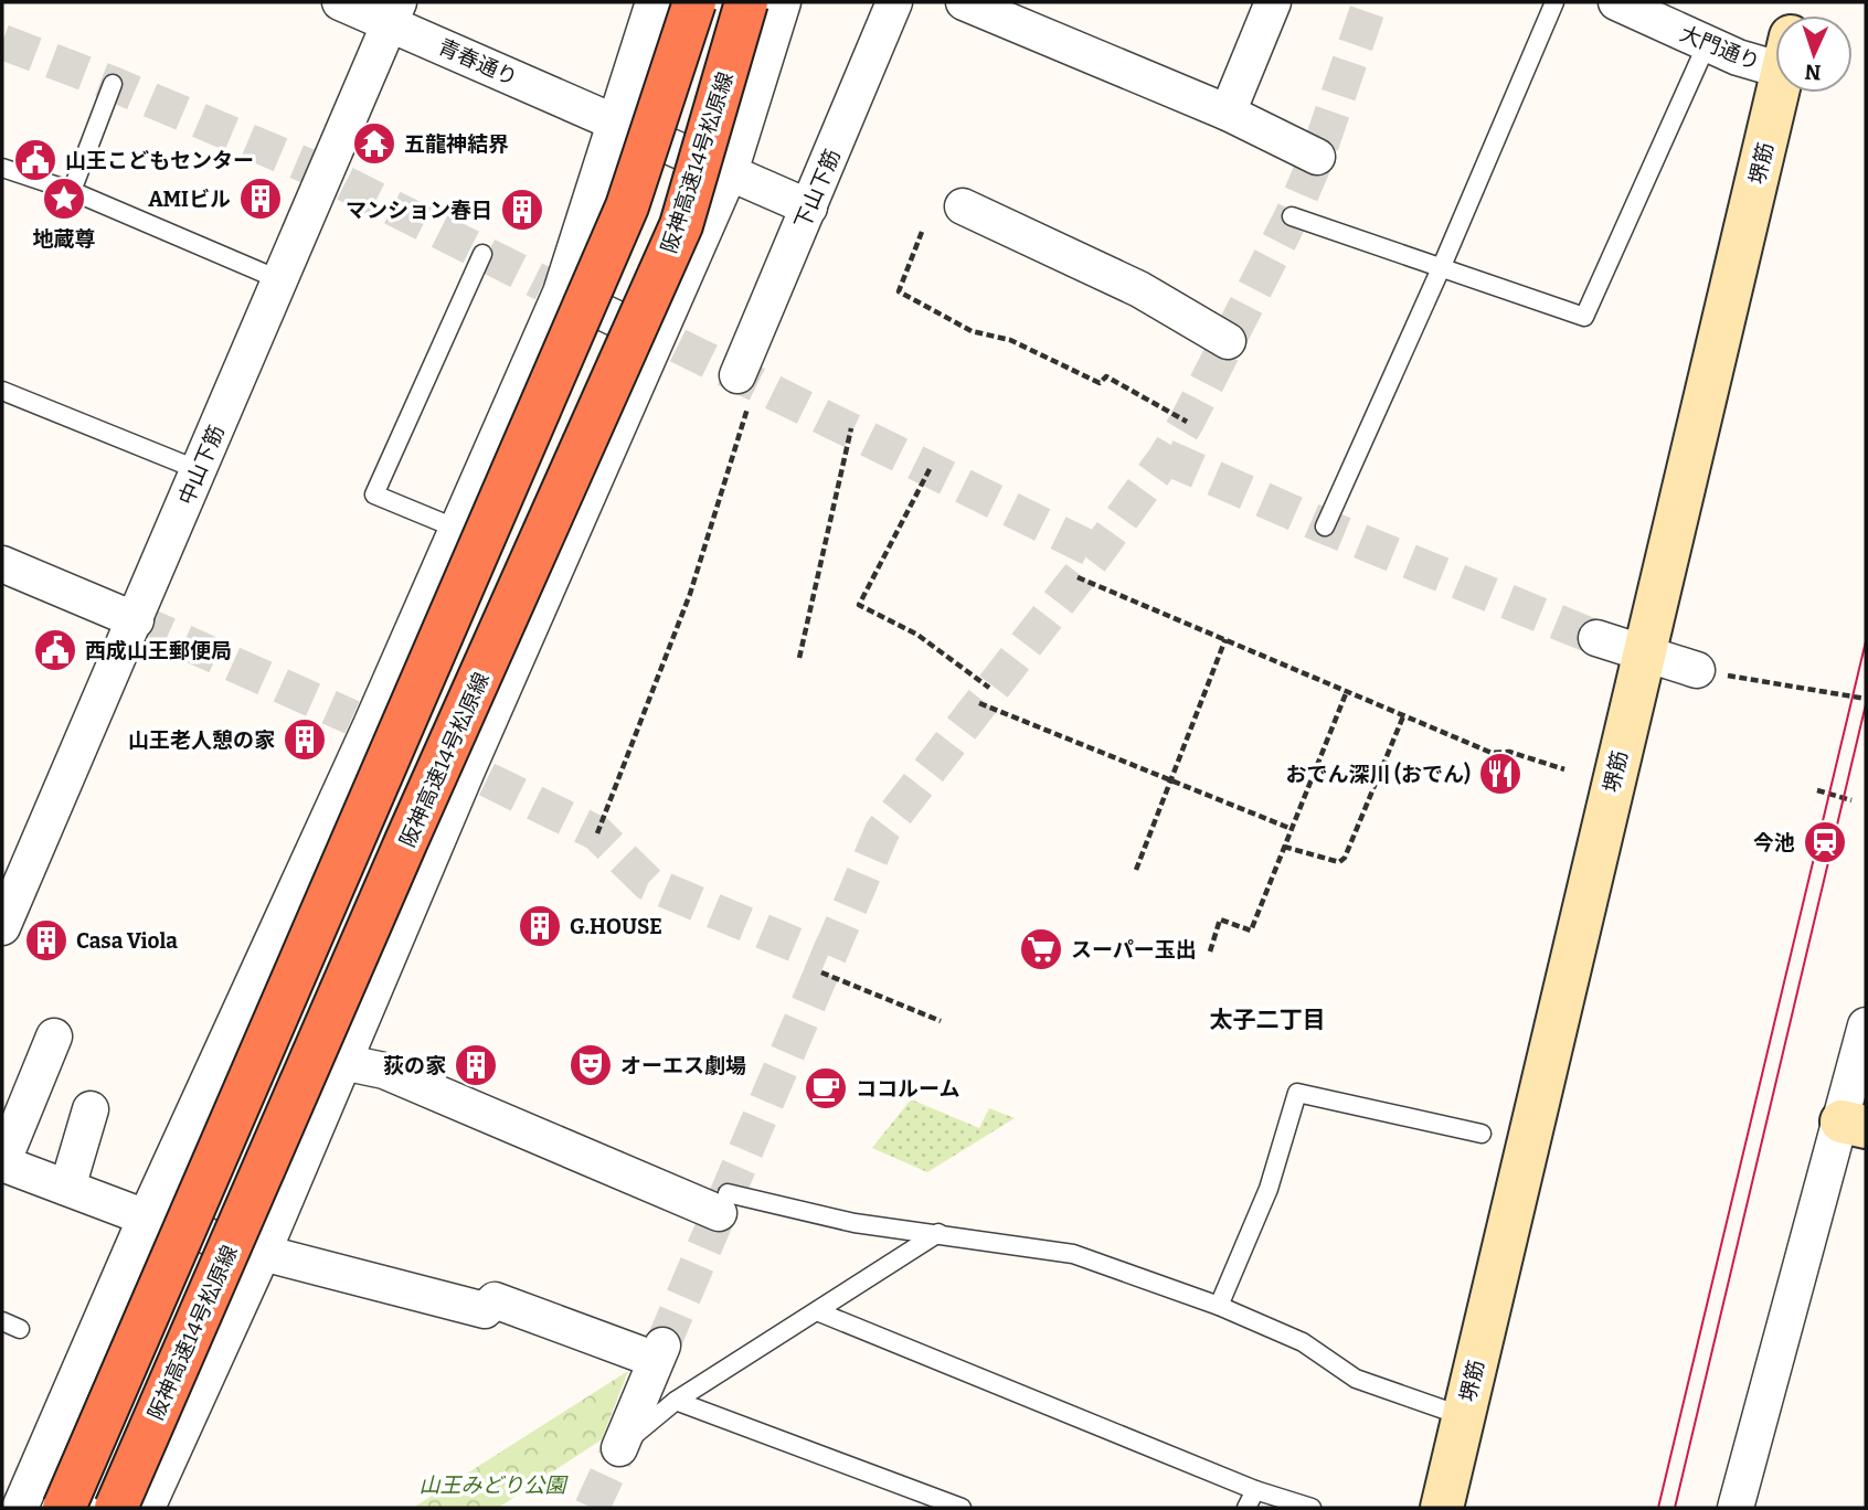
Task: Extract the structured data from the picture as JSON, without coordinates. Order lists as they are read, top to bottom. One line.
{"streets":{"highway":["阪神高速14号松原線"],"street":["大門通り","青春通り","堺筋","下山下筋","中山下筋"]},"crossings":[["青春通り","下山下筋"],["青春通り","中山下筋"]],"districts":["太子二丁目"],"parks":["山王みどり公園"],"places":{"temple":["五龍神結界"],"public building":["山王こどもセンター","西成山王郵便局"],"place":["地蔵尊"],"building":["AMIビル","マンション春日","山王老人憩の家","G.HOUSE","Casa Viola","荻の家"],"restaurant":["おでん深川 (おでん)"],"station":["今池"],"supermarket":["スーパー玉出"],"theatre":["オーエス劇場"],"cafe":["ココルーム"]},"north":"bottom"}
